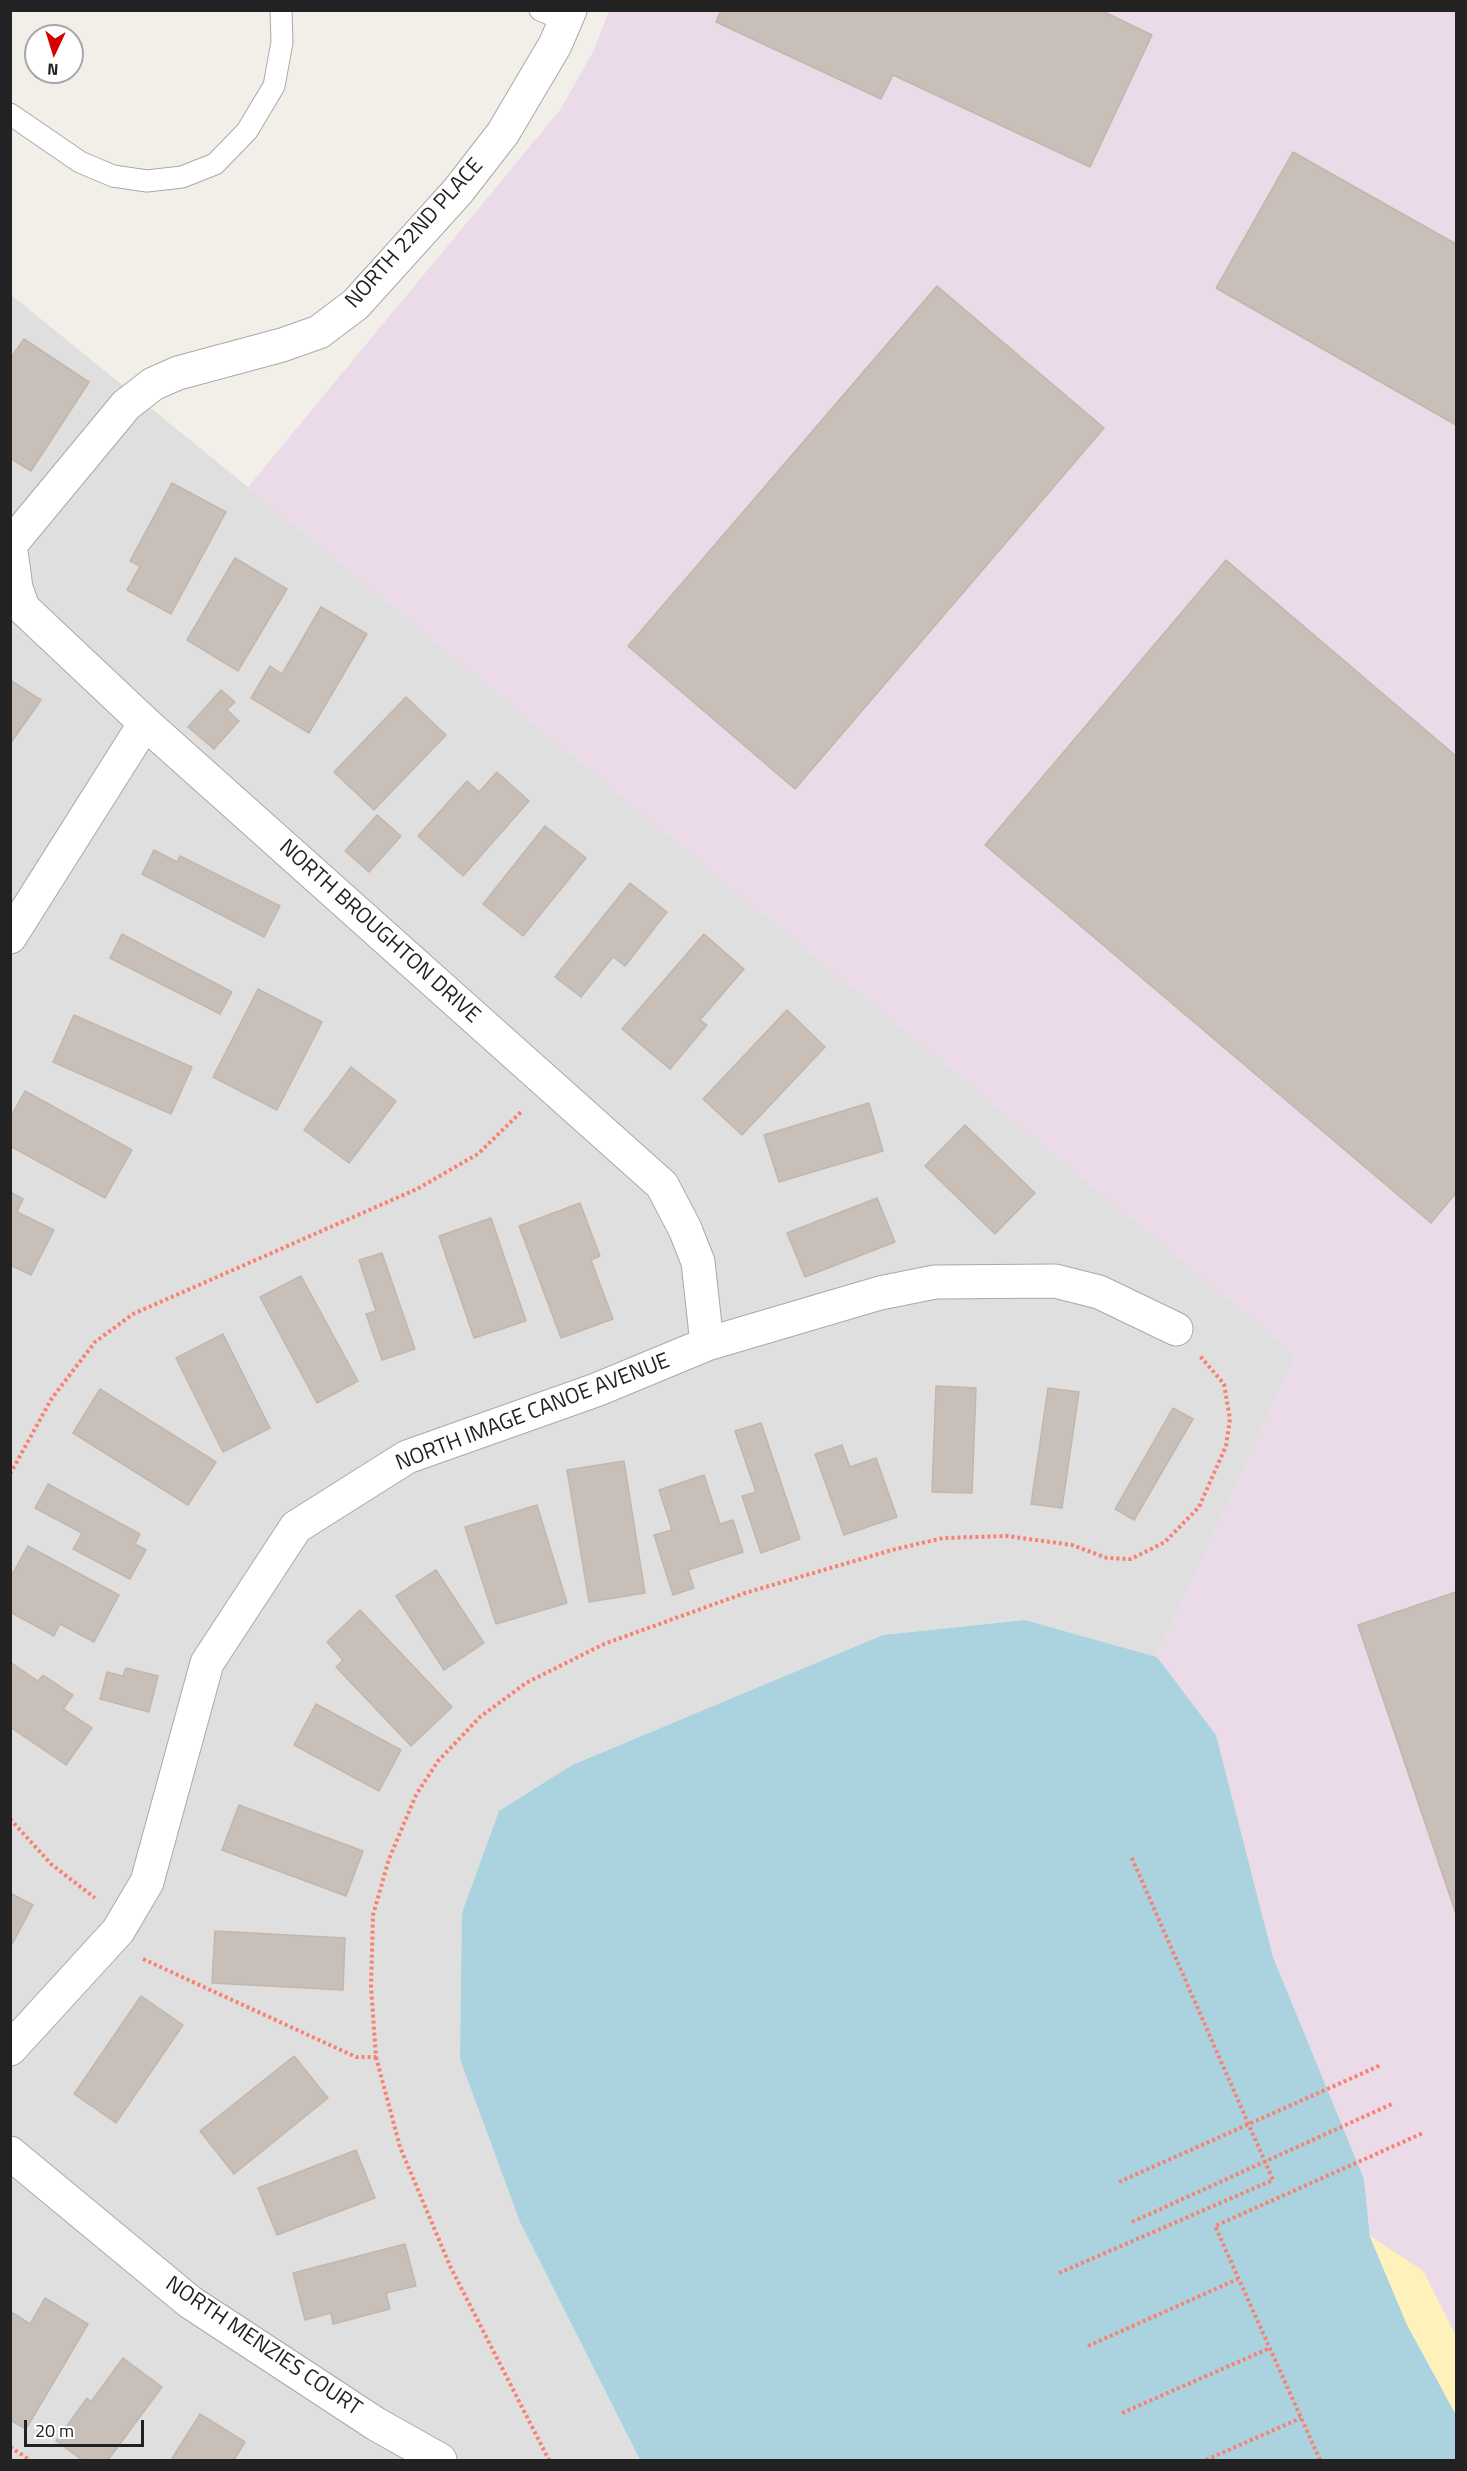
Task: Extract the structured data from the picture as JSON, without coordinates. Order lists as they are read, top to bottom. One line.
{"streets":{"street":["NORTH 22ND PLACE","NORTH BROUGHTON DRIVE","NORTH IMAGE CANOE AVENUE","NORTH MENZIES COURT"]},"crossings":[["NORTH 22ND PLACE","NORTH BROUGHTON DRIVE"],["NORTH BROUGHTON DRIVE","NORTH IMAGE CANOE AVENUE"]],"scale_bar":"20 m","north":"bottom"}
